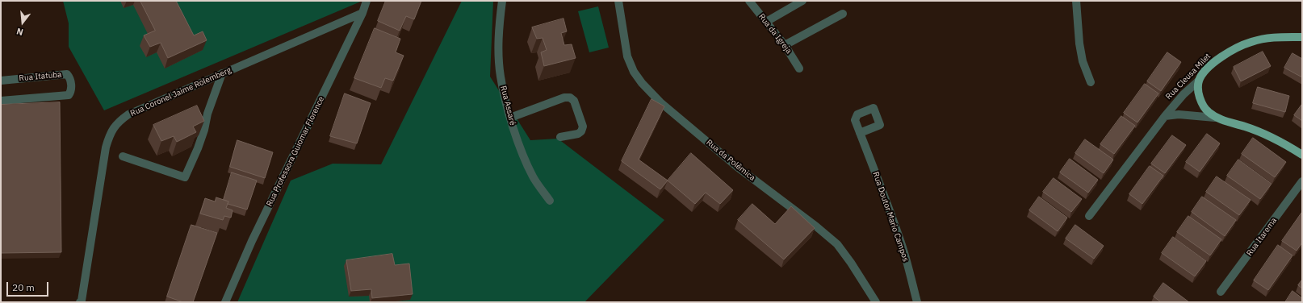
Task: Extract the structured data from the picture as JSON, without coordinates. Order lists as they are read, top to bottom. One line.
{"streets":{"main road":["Rua Cleusa Milet"],"street":["Rua da Igreja","Rua Itatuba","Rua Coronel Jaime Rolemberg","Rua Assaré","Rua Professora Guiomar Florence","Rua da Polêmica","Rua Doutor Mario Campos","Rua Itarema"]},"crossings":[["Rua Coronel Jaime Rolemberg","Rua Professora Guiomar Florence"]],"scale_bar":"20 m","north":"bottom"}
